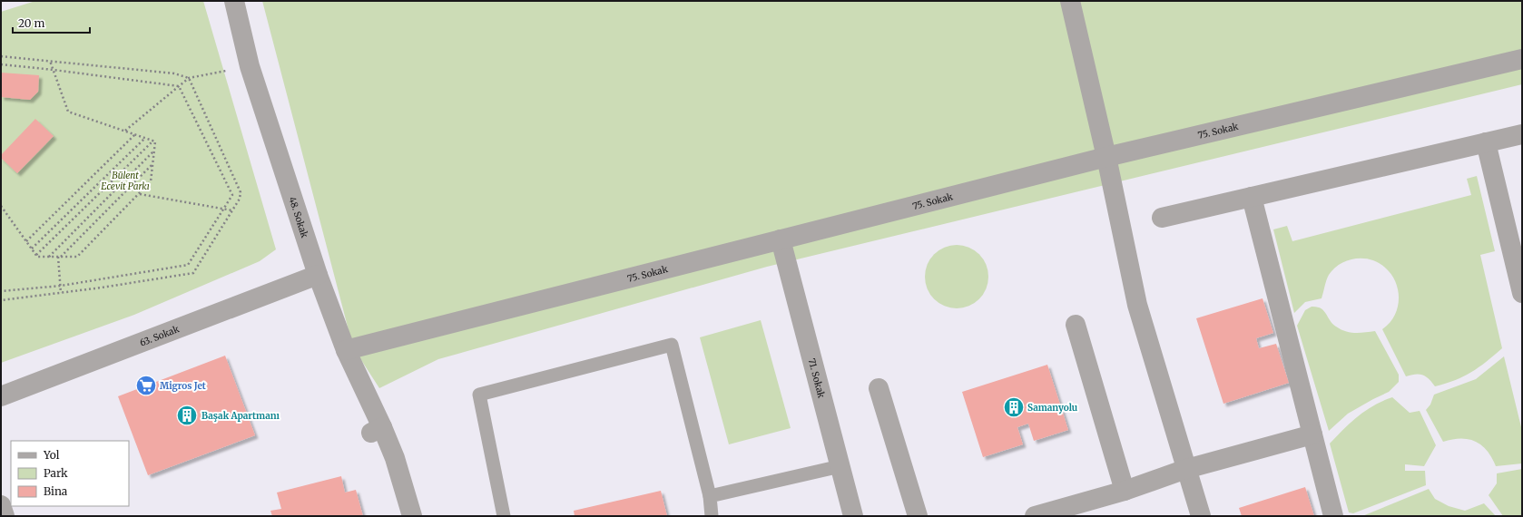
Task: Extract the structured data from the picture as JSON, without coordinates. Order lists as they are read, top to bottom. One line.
{"streets":{"street":["75. Sokak","48. Sokak","63. Sokak","71. Sokak"]},"crossings":[["75. Sokak","48. Sokak"],["75. Sokak","71. Sokak"],["48. Sokak","63. Sokak"]],"parks":["Bülent Ecevit Parkı"],"places":{"supermarket":["Migros Jet"],"building":["Samanyolu","Başak Apartmanı"]},"legend":["Yol","Park","Bina"],"scale_bar":"20 m"}
